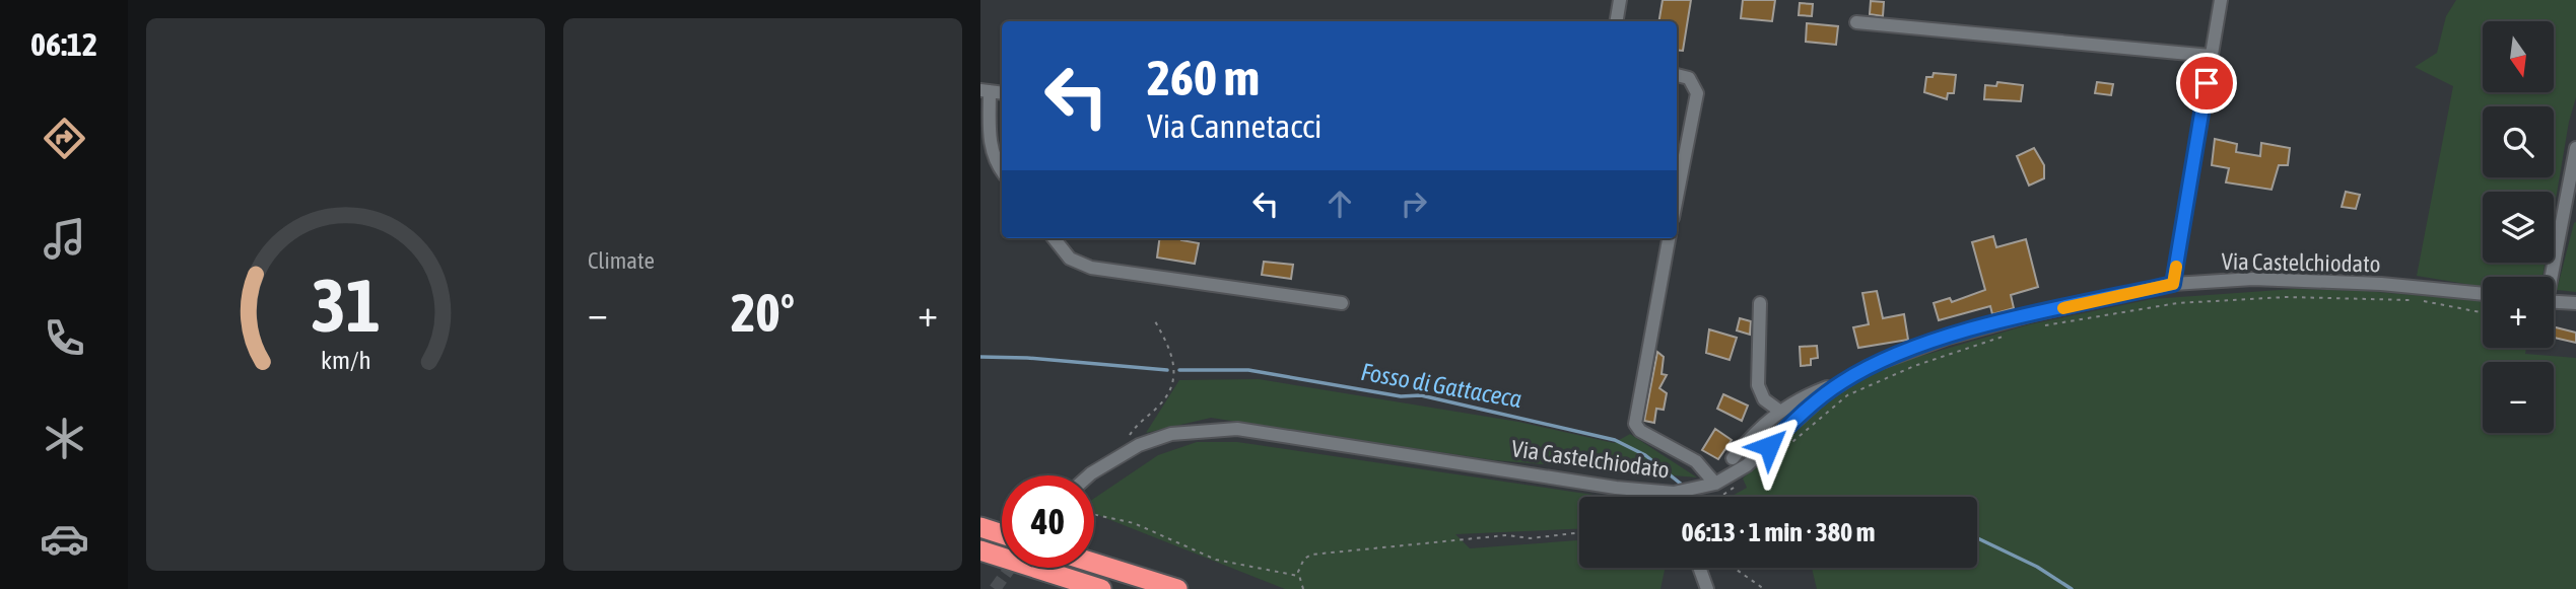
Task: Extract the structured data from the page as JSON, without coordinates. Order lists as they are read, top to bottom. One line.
{"streets":{"street":["Via Castelchiodato"]},"water":["Fosso di Gattaceca"],"north":"bottom","page":{"tabs":"06:12","tile":"Climate","map_buttons":["+","−"],"turn":["260 m","Via Cannetacci"],"heat":["−","20°","+"],"limit":"40","trip":"06:13 · 1 min · 380 m","gauge":["31","km/h"]}}
